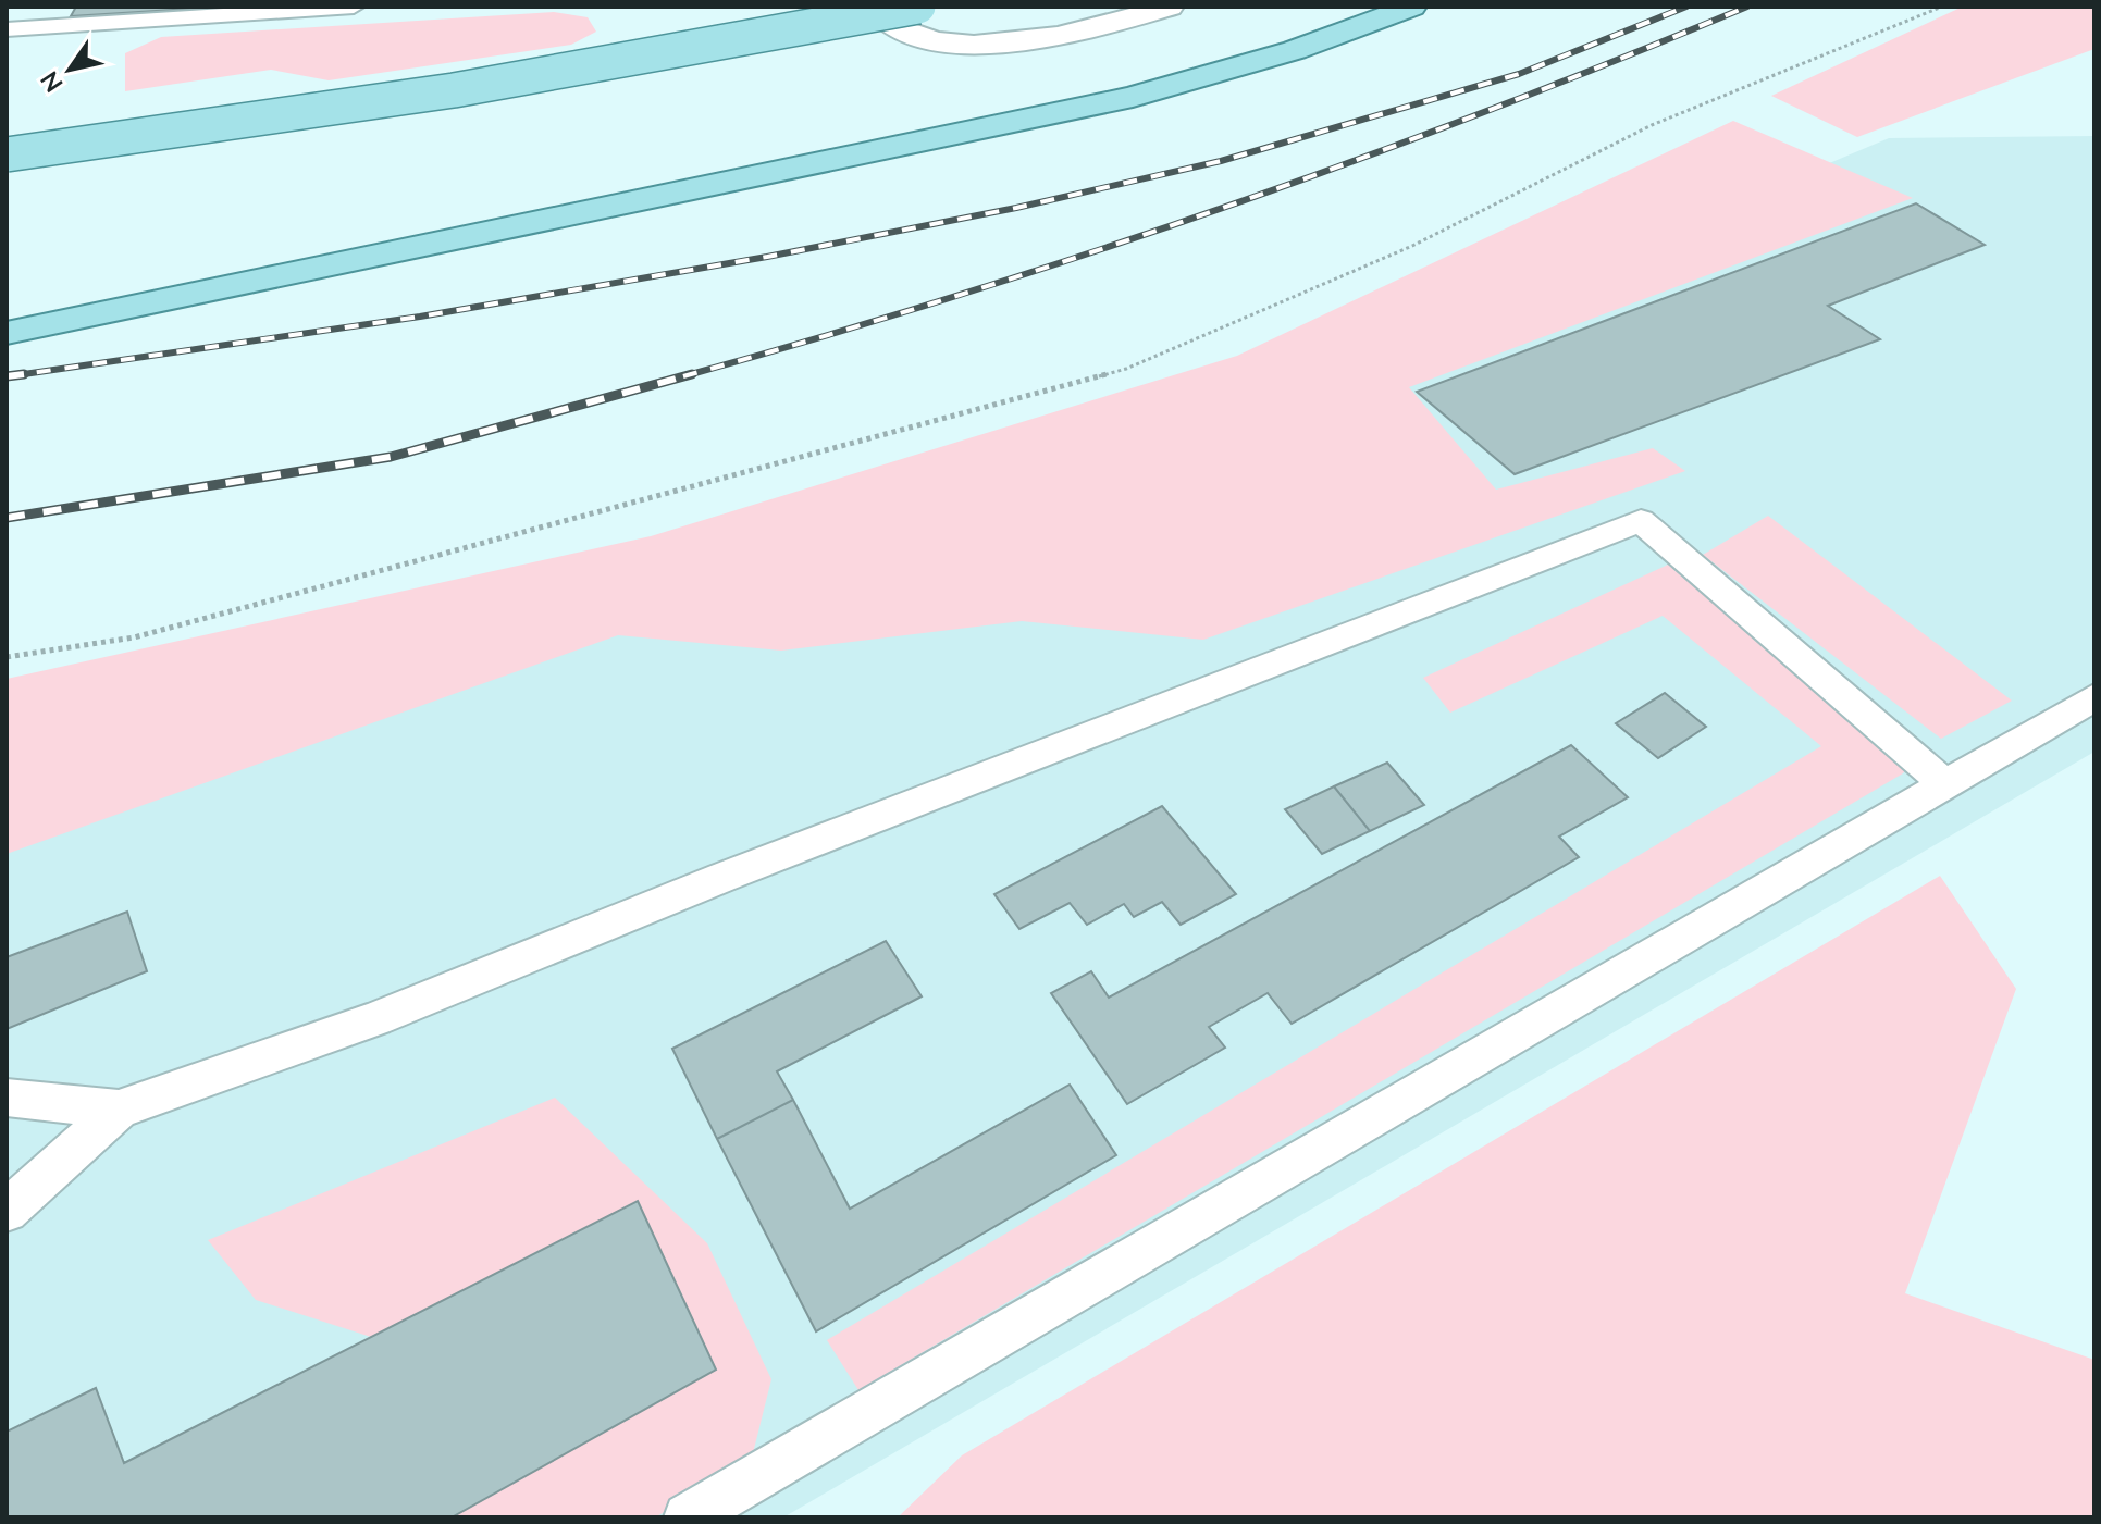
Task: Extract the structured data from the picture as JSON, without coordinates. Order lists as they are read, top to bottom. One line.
{"north":"bottom left"}
